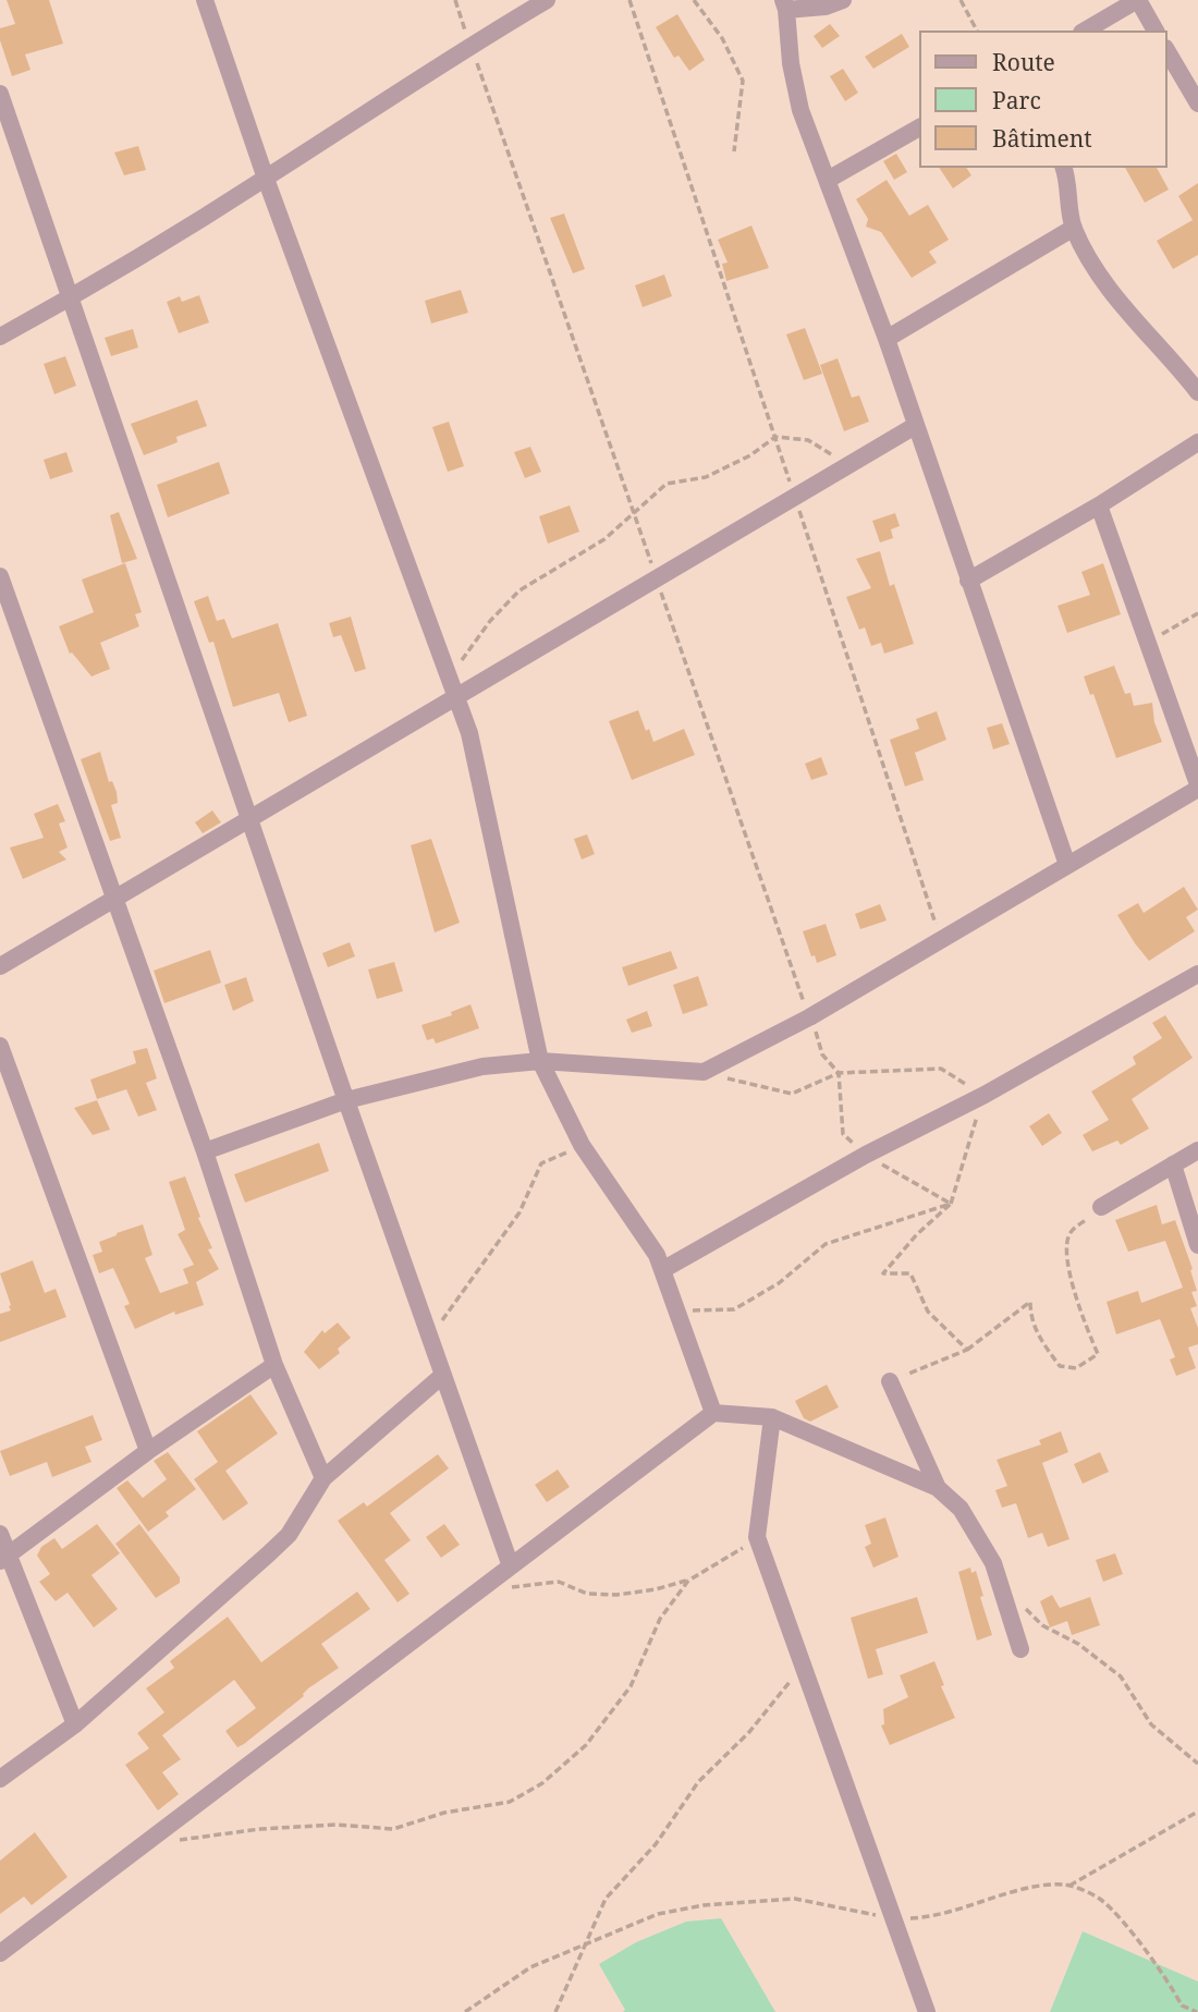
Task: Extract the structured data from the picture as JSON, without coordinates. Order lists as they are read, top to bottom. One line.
{"legend":["Route","Parc","Bâtiment"]}
